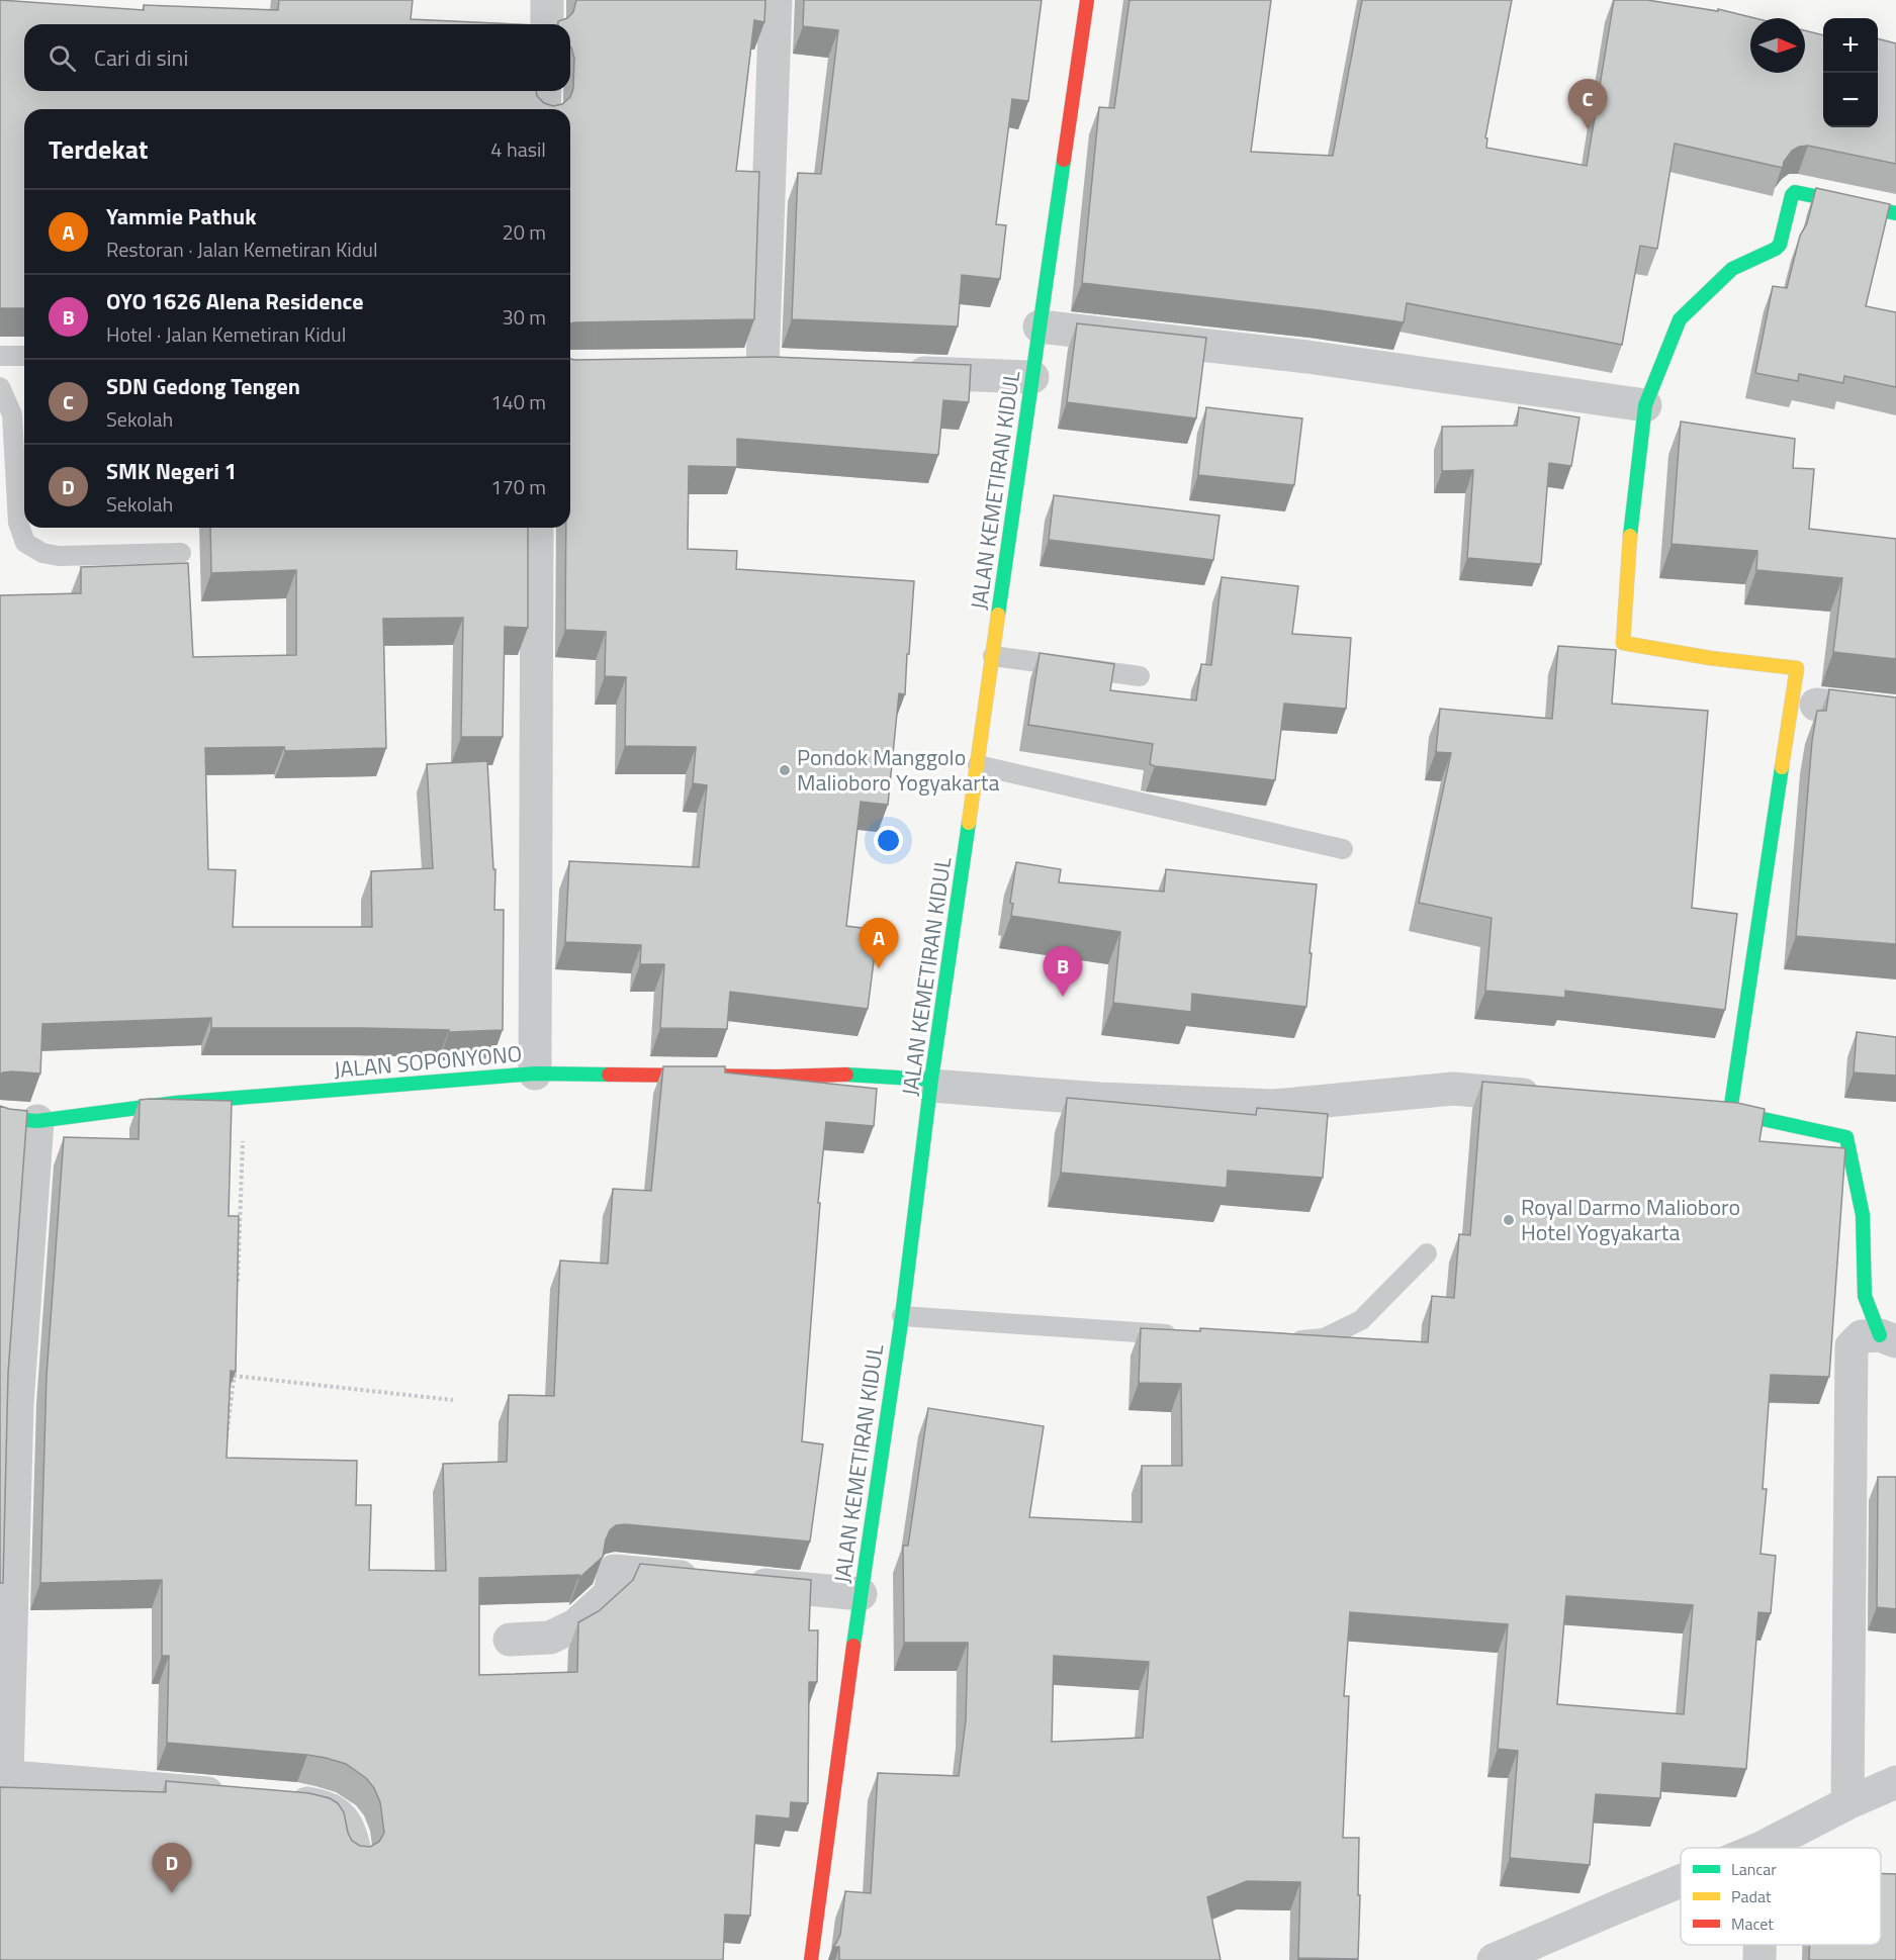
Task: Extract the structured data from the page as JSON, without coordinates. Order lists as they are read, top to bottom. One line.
{"streets":{"street":["JALAN KEMETIRAN KIDUL","JALAN SOPONYONO"]},"crossings":[["JALAN KEMETIRAN KIDUL","JALAN SOPONYONO"]],"places":["Pondok Manggolo Malioboro Yogyakarta","Royal Darmo Malioboro Hotel Yogyakarta"],"legend":["Lancar","Padat","Macet"],"north":"right","page":{"map_buttons":["+","−"],"search":"Cari di sini","pins":["C","A","B","D"],"heading":["Terdekat","4 hasil"],"list":[{"mark":"A","name":"Yammie Pathuk","note":"Restoran · Jalan Kemetiran Kidul","value":"20 m"},{"mark":"B","name":"OYO 1626 Alena Residence","note":"Hotel · Jalan Kemetiran Kidul","value":"30 m"},{"mark":"C","name":"SDN Gedong Tengen","note":"Sekolah","value":"140 m"},{"mark":"D","name":"SMK Negeri 1","note":"Sekolah","value":"170 m"}]}}
